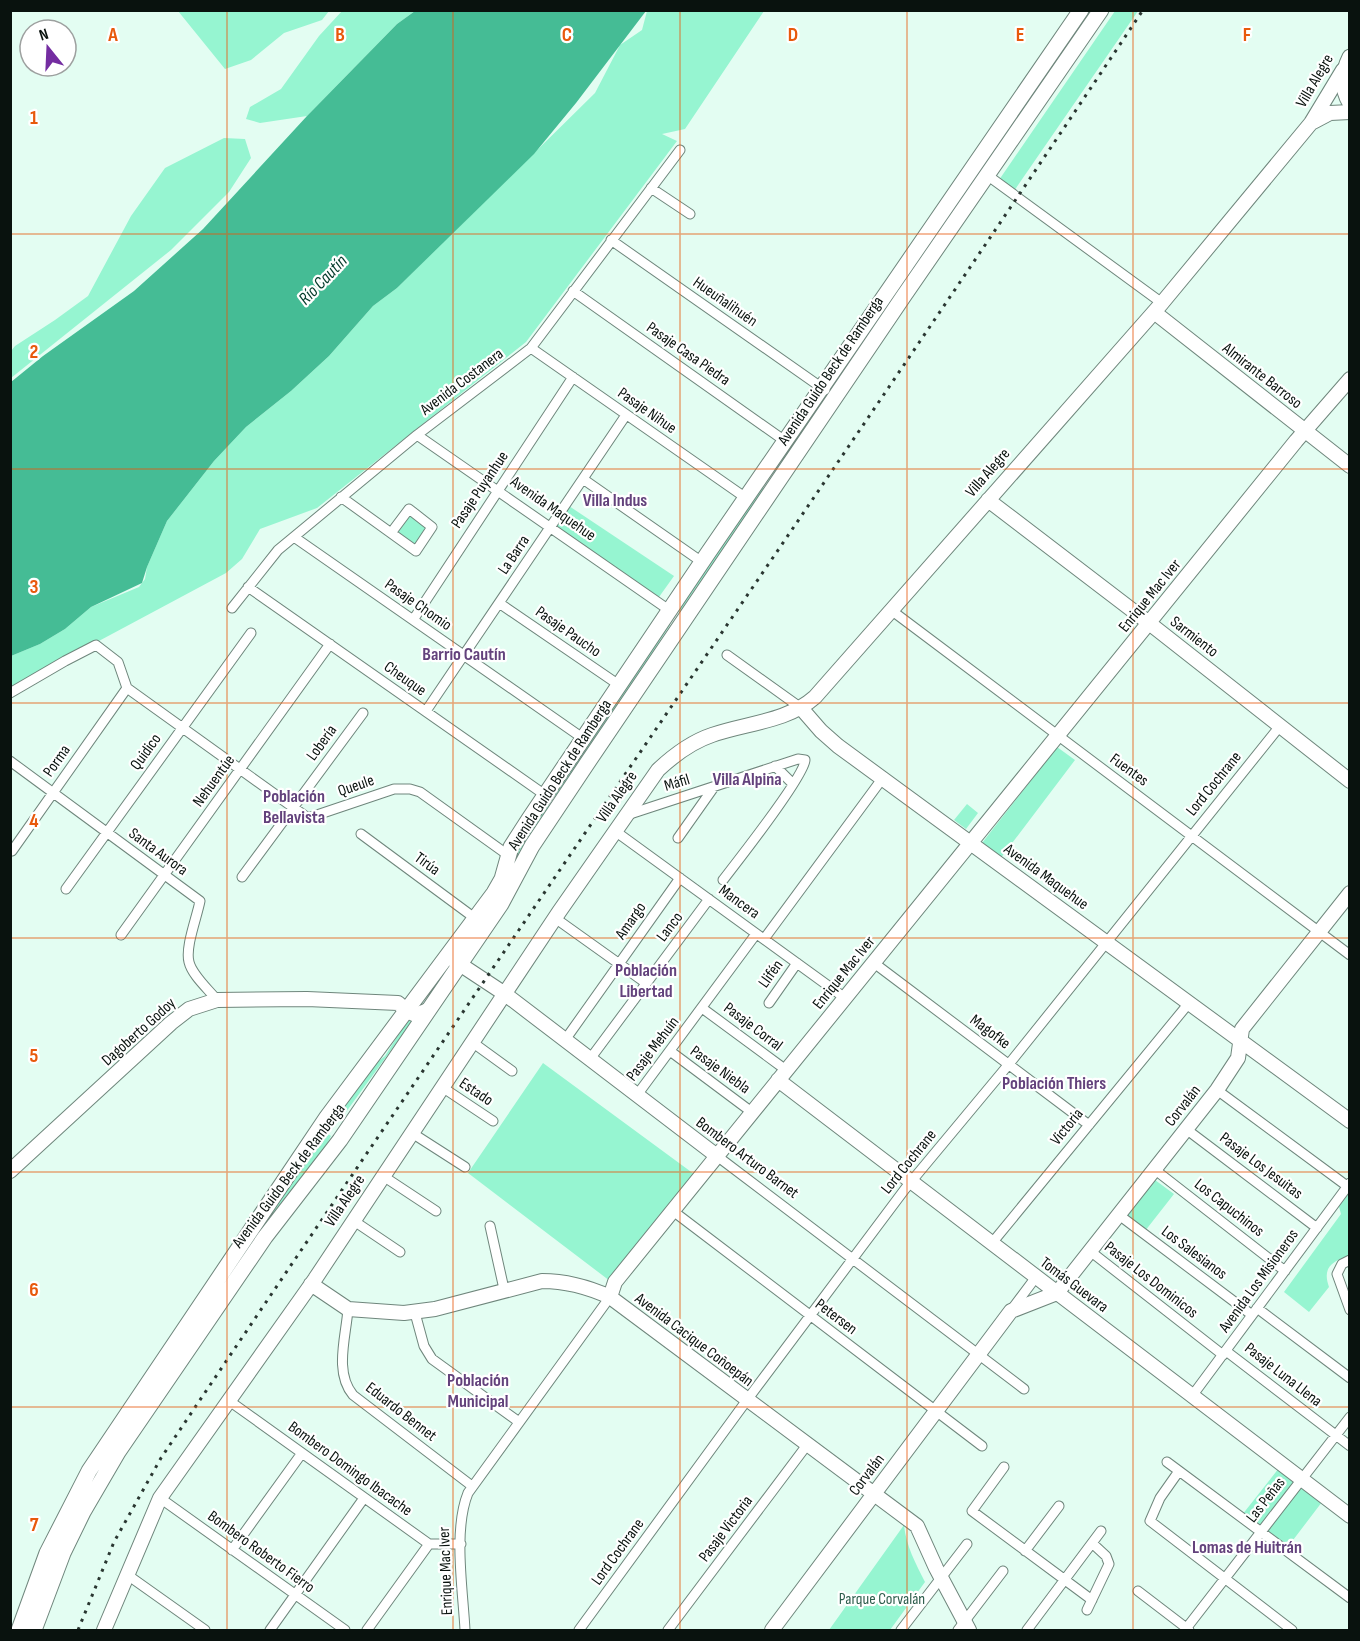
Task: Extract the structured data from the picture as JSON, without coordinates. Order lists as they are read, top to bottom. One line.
{"streets":{"main road":["Villa Alegre","Avenida Guido Beck de Ramberga","Almirante Barroso","Avenida Maquehue","Enrique Mac Iver","Sarmiento","Dagoberto Godoy","Corvalán","Bombero Arturo Barnet","Tomás Guevara","Avenida Cacique Coñoepán"],"street":["Hueuñalihuén","Pasaje Casa Piedra","Avenida Costanera","Pasaje Nihue","Pasaje Puyanhue","La Barra","Pasaje Chomio","Pasaje Paucho","Cheuque","Lobería","Quidico","Porma","Fuentes","Nehuentúe","Máfil","Lord Cochrane","Queule","Santa Aurora","Tirúa","Mancera","Amargo","Lanco","Llifén","Pasaje Corral","Magofke","Pasaje Mehuín","Pasaje Niebla","Estado","Victoria","Pasaje Los Jesuitas","Los Capuchinos","Los Salesianos","Pasaje Los Dominicos","Avenida Los Misioneros","Petersen","Pasaje Luna Llena","Eduardo Bennet","Bombero Domingo Ibacache","Las Peñas","Pasaje Victoria","Bombero Roberto Fierro"]},"crossings":[["Villa Alegre","Almirante Barroso"],["Villa Alegre","Avenida Maquehue"],["Villa Alegre","Sarmiento"],["Villa Alegre","Fuentes"],["Villa Alegre","Máfil"],["Villa Alegre","Mancera"],["Villa Alegre","Estado"],["Villa Alegre","Bombero Arturo Barnet"],["Villa Alegre","Bombero Domingo Ibacache"],["Villa Alegre","Bombero Roberto Fierro"],["Hueuñalihuén","Avenida Guido Beck de Ramberga"],["Hueuñalihuén","Avenida Costanera"],["Pasaje Casa Piedra","Avenida Guido Beck de Ramberga"],["Pasaje Casa Piedra","Avenida Costanera"],["Avenida Guido Beck de Ramberga","Almirante Barroso"],["Avenida Guido Beck de Ramberga","Pasaje Nihue"],["Avenida Guido Beck de Ramberga","Avenida Maquehue"],["Avenida Guido Beck de Ramberga","Pasaje Chomio"],["Avenida Guido Beck de Ramberga","Pasaje Paucho"],["Avenida Guido Beck de Ramberga","Cheuque"],["Avenida Guido Beck de Ramberga","Queule"],["Avenida Guido Beck de Ramberga","Tirúa"],["Avenida Guido Beck de Ramberga","Dagoberto Godoy"],["Avenida Guido Beck de Ramberga","Bombero Arturo Barnet"],["Almirante Barroso","Enrique Mac Iver"],["Avenida Costanera","Pasaje Nihue"],["Avenida Costanera","Avenida Maquehue"],["Avenida Costanera","Pasaje Chomio"],["Avenida Costanera","Cheuque"],["Pasaje Nihue","Pasaje Puyanhue"],["Pasaje Nihue","La Barra"],["Pasaje Puyanhue","Avenida Maquehue"],["Pasaje Puyanhue","Pasaje Chomio"],["Avenida Maquehue","La Barra"],["Avenida Maquehue","Enrique Mac Iver"],["Avenida Maquehue","Lord Cochrane"],["Avenida Maquehue","Pasaje Mehuín"],["Avenida Maquehue","Corvalán"],["Avenida Maquehue","Victoria"],["La Barra","Pasaje Chomio"],["La Barra","Pasaje Paucho"],["La Barra","Cheuque"],["Enrique Mac Iver","Sarmiento"],["Enrique Mac Iver","Fuentes"],["Enrique Mac Iver","Mancera"],["Enrique Mac Iver","Pasaje Corral"],["Enrique Mac Iver","Magofke"],["Enrique Mac Iver","Pasaje Niebla"],["Enrique Mac Iver","Bombero Arturo Barnet"],["Enrique Mac Iver","Tomás Guevara"],["Enrique Mac Iver","Petersen"],["Enrique Mac Iver","Avenida Cacique Coñoepán"],["Enrique Mac Iver","Eduardo Bennet"],["Sarmiento","Lord Cochrane"],["Cheuque","Nehuentúe"],["Lobería","Queule"],["Quidico","Queule"],["Quidico","Santa Aurora"],["Porma","Queule"],["Porma","Santa Aurora"],["Fuentes","Lord Cochrane"],["Fuentes","Corvalán"],["Nehuentúe","Queule"],["Nehuentúe","Santa Aurora"],["Lord Cochrane","Magofke"],["Lord Cochrane","Bombero Arturo Barnet"],["Lord Cochrane","Tomás Guevara"],["Lord Cochrane","Petersen"],["Lord Cochrane","Avenida Cacique Coñoepán"],["Santa Aurora","Dagoberto Godoy"],["Mancera","Amargo"],["Mancera","Lanco"],["Mancera","Llifén"],["Mancera","Pasaje Mehuín"],["Amargo","Bombero Arturo Barnet"],["Lanco","Bombero Arturo Barnet"],["Pasaje Corral","Pasaje Mehuín"],["Pasaje Corral","Tomás Guevara"],["Magofke","Victoria"],["Pasaje Mehuín","Pasaje Niebla"],["Pasaje Mehuín","Bombero Arturo Barnet"],["Corvalán","Bombero Arturo Barnet"],["Corvalán","Pasaje Los Jesuitas"],["Corvalán","Los Capuchinos"],["Corvalán","Los Salesianos"],["Corvalán","Pasaje Los Dominicos"],["Corvalán","Tomás Guevara"],["Corvalán","Petersen"],["Corvalán","Avenida Cacique Coñoepán"],["Victoria","Tomás Guevara"],["Pasaje Los Jesuitas","Avenida Los Misioneros"],["Los Capuchinos","Avenida Los Misioneros"],["Los Salesianos","Avenida Los Misioneros"],["Pasaje Los Dominicos","Avenida Los Misioneros"],["Pasaje Los Dominicos","Pasaje Luna Llena"],["Avenida Los Misioneros","Tomás Guevara"],["Avenida Los Misioneros","Pasaje Luna Llena"],["Tomás Guevara","Las Peñas"],["Avenida Cacique Coñoepán","Eduardo Bennet"],["Avenida Cacique Coñoepán","Pasaje Victoria"],["Pasaje Luna Llena","Las Peñas"]],"districts":["Villa Indus","Barrio Cautín","Villa Alpina","Población Bellavista","Población Libertad","Población Thiers","Población Municipal","Lomas de Huitrán"],"water":["Río Cautín"],"parks":["Parque Corvalán"],"north":"top","grid":{"columns":["A","B","C","D","E","F"],"rows":["1","2","3","4","5","6","7"]}}
